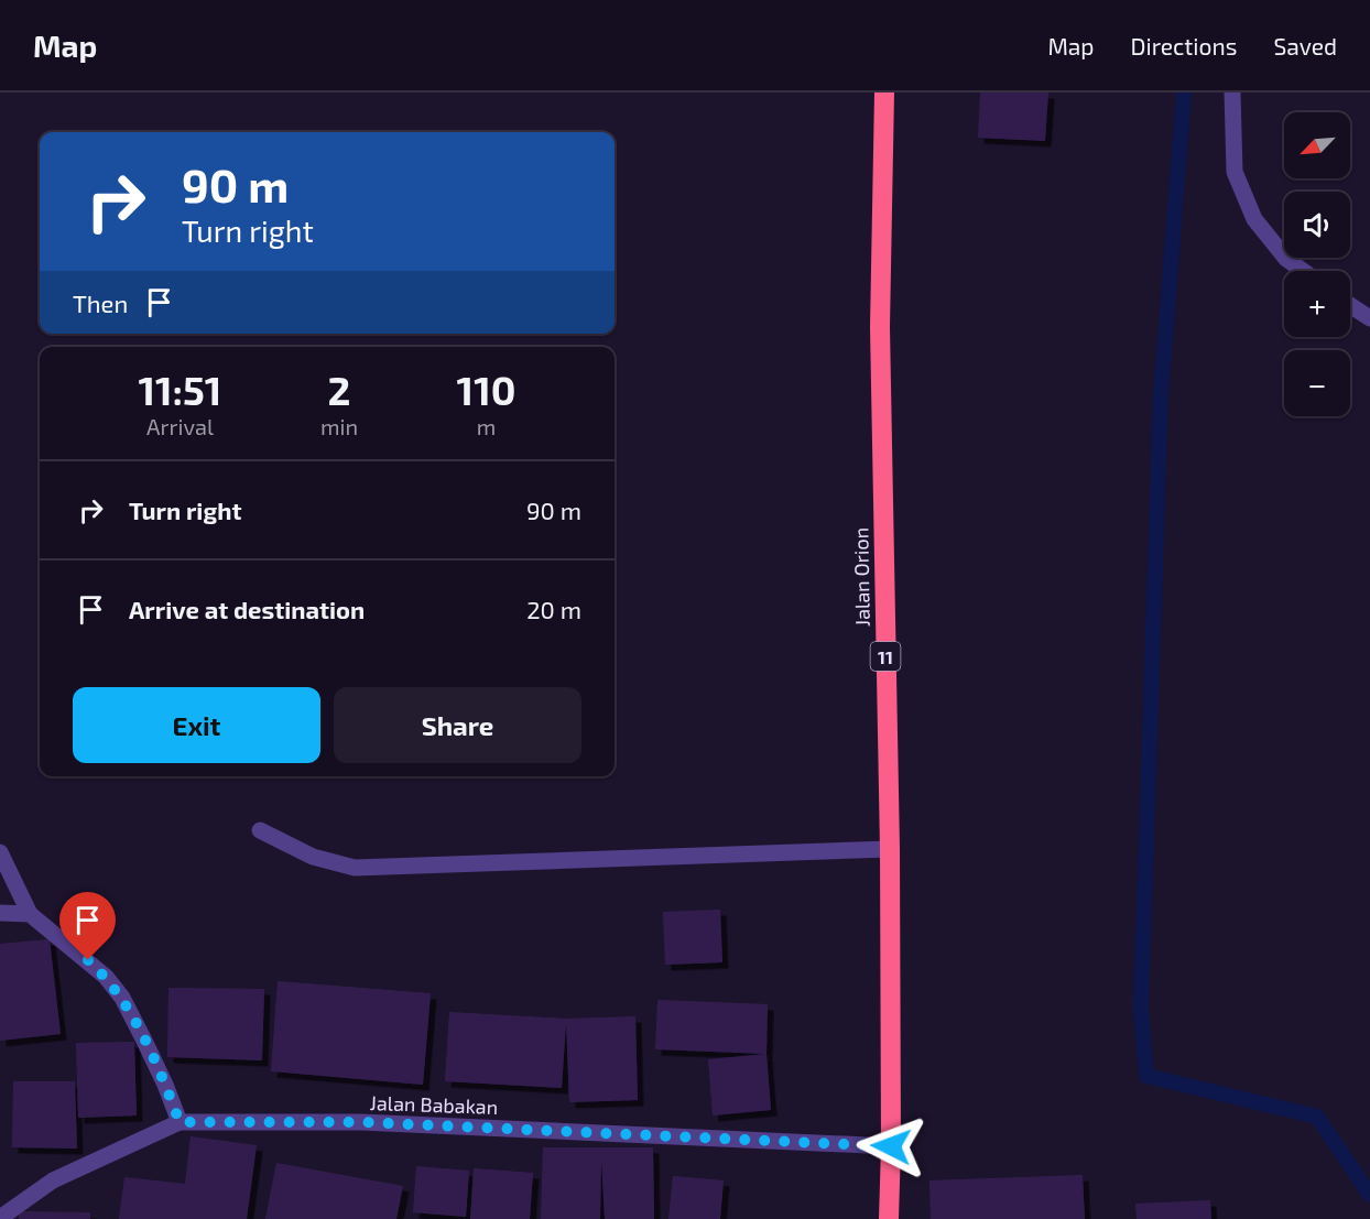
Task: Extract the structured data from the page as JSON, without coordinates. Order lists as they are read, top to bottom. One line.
{"streets":{"highway":["Jalan Orion","11"],"street":["Jalan Babakan"]},"crossings":[["Jalan Orion","Jalan Babakan"]],"north":"bottom left","page":{"header":"Map","nav":["Map","Directions","Saved"],"map_buttons":["+","−"],"turn":["90 m","Turn right"],"then":"Then","eta":["11:51","Arrival","2","min","110","m"],"list":[{"name":"Turn right","value":"90 m"},{"name":"Arrive at destination","value":"20 m"}],"buttons":["Exit","Share"]}}
